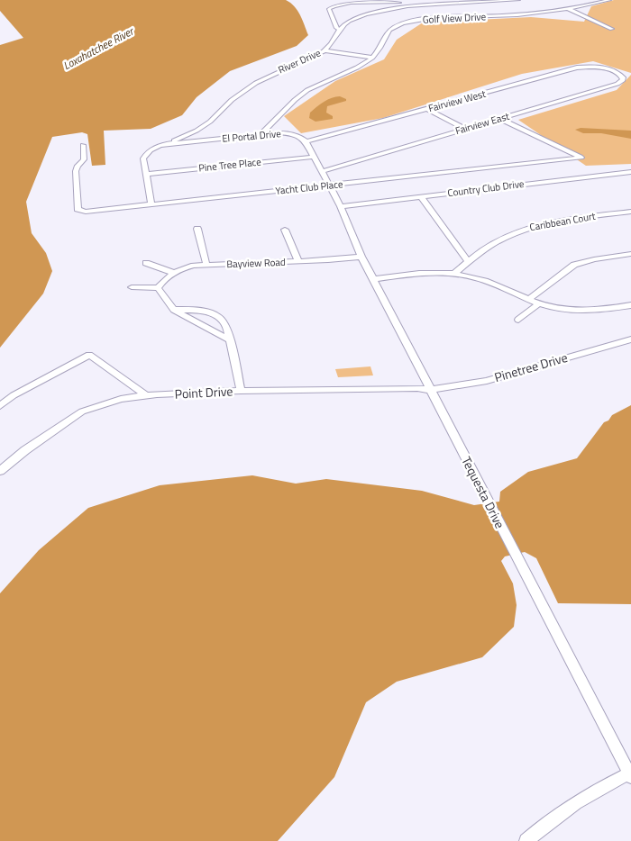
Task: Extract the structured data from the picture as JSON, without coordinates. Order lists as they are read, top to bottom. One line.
{"streets":{"street":["Golf View Drive","River Drive","Fairview West","Fairview East","El Portal Drive","Pine Tree Place","Yacht Club Place","Country Club Drive","Caribbean Court","Bayview Road","Pinetree Drive","Point Drive","Tequesta Drive"]},"crossings":[["Golf View Drive","El Portal Drive"],["River Drive","El Portal Drive"],["Fairview West","Fairview East"],["Fairview West","El Portal Drive"],["Fairview East","Yacht Club Place"],["El Portal Drive","Pine Tree Place"],["Country Club Drive","Tequesta Drive"],["Bayview Road","Tequesta Drive"],["Pinetree Drive","Point Drive"],["Pinetree Drive","Tequesta Drive"],["Point Drive","Tequesta Drive"]],"water":["Loxahatchee River"]}
